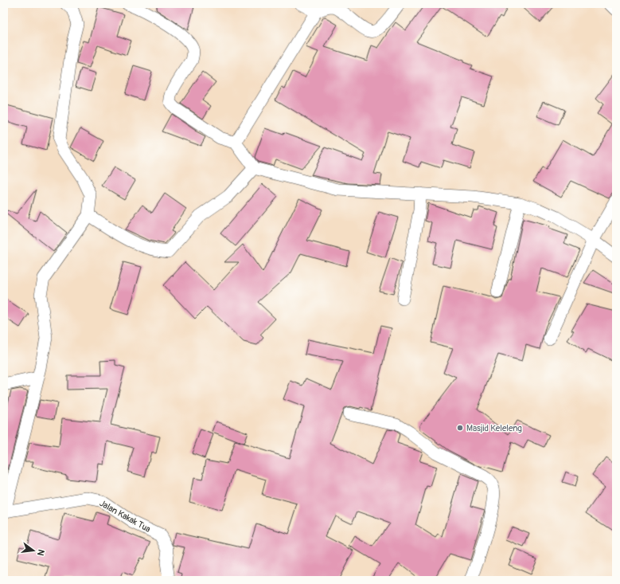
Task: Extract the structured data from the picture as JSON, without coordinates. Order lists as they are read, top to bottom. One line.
{"streets":{"street":["Jalan Kakak Tua"]},"places":["Masjid Keleleng"],"north":"right"}
